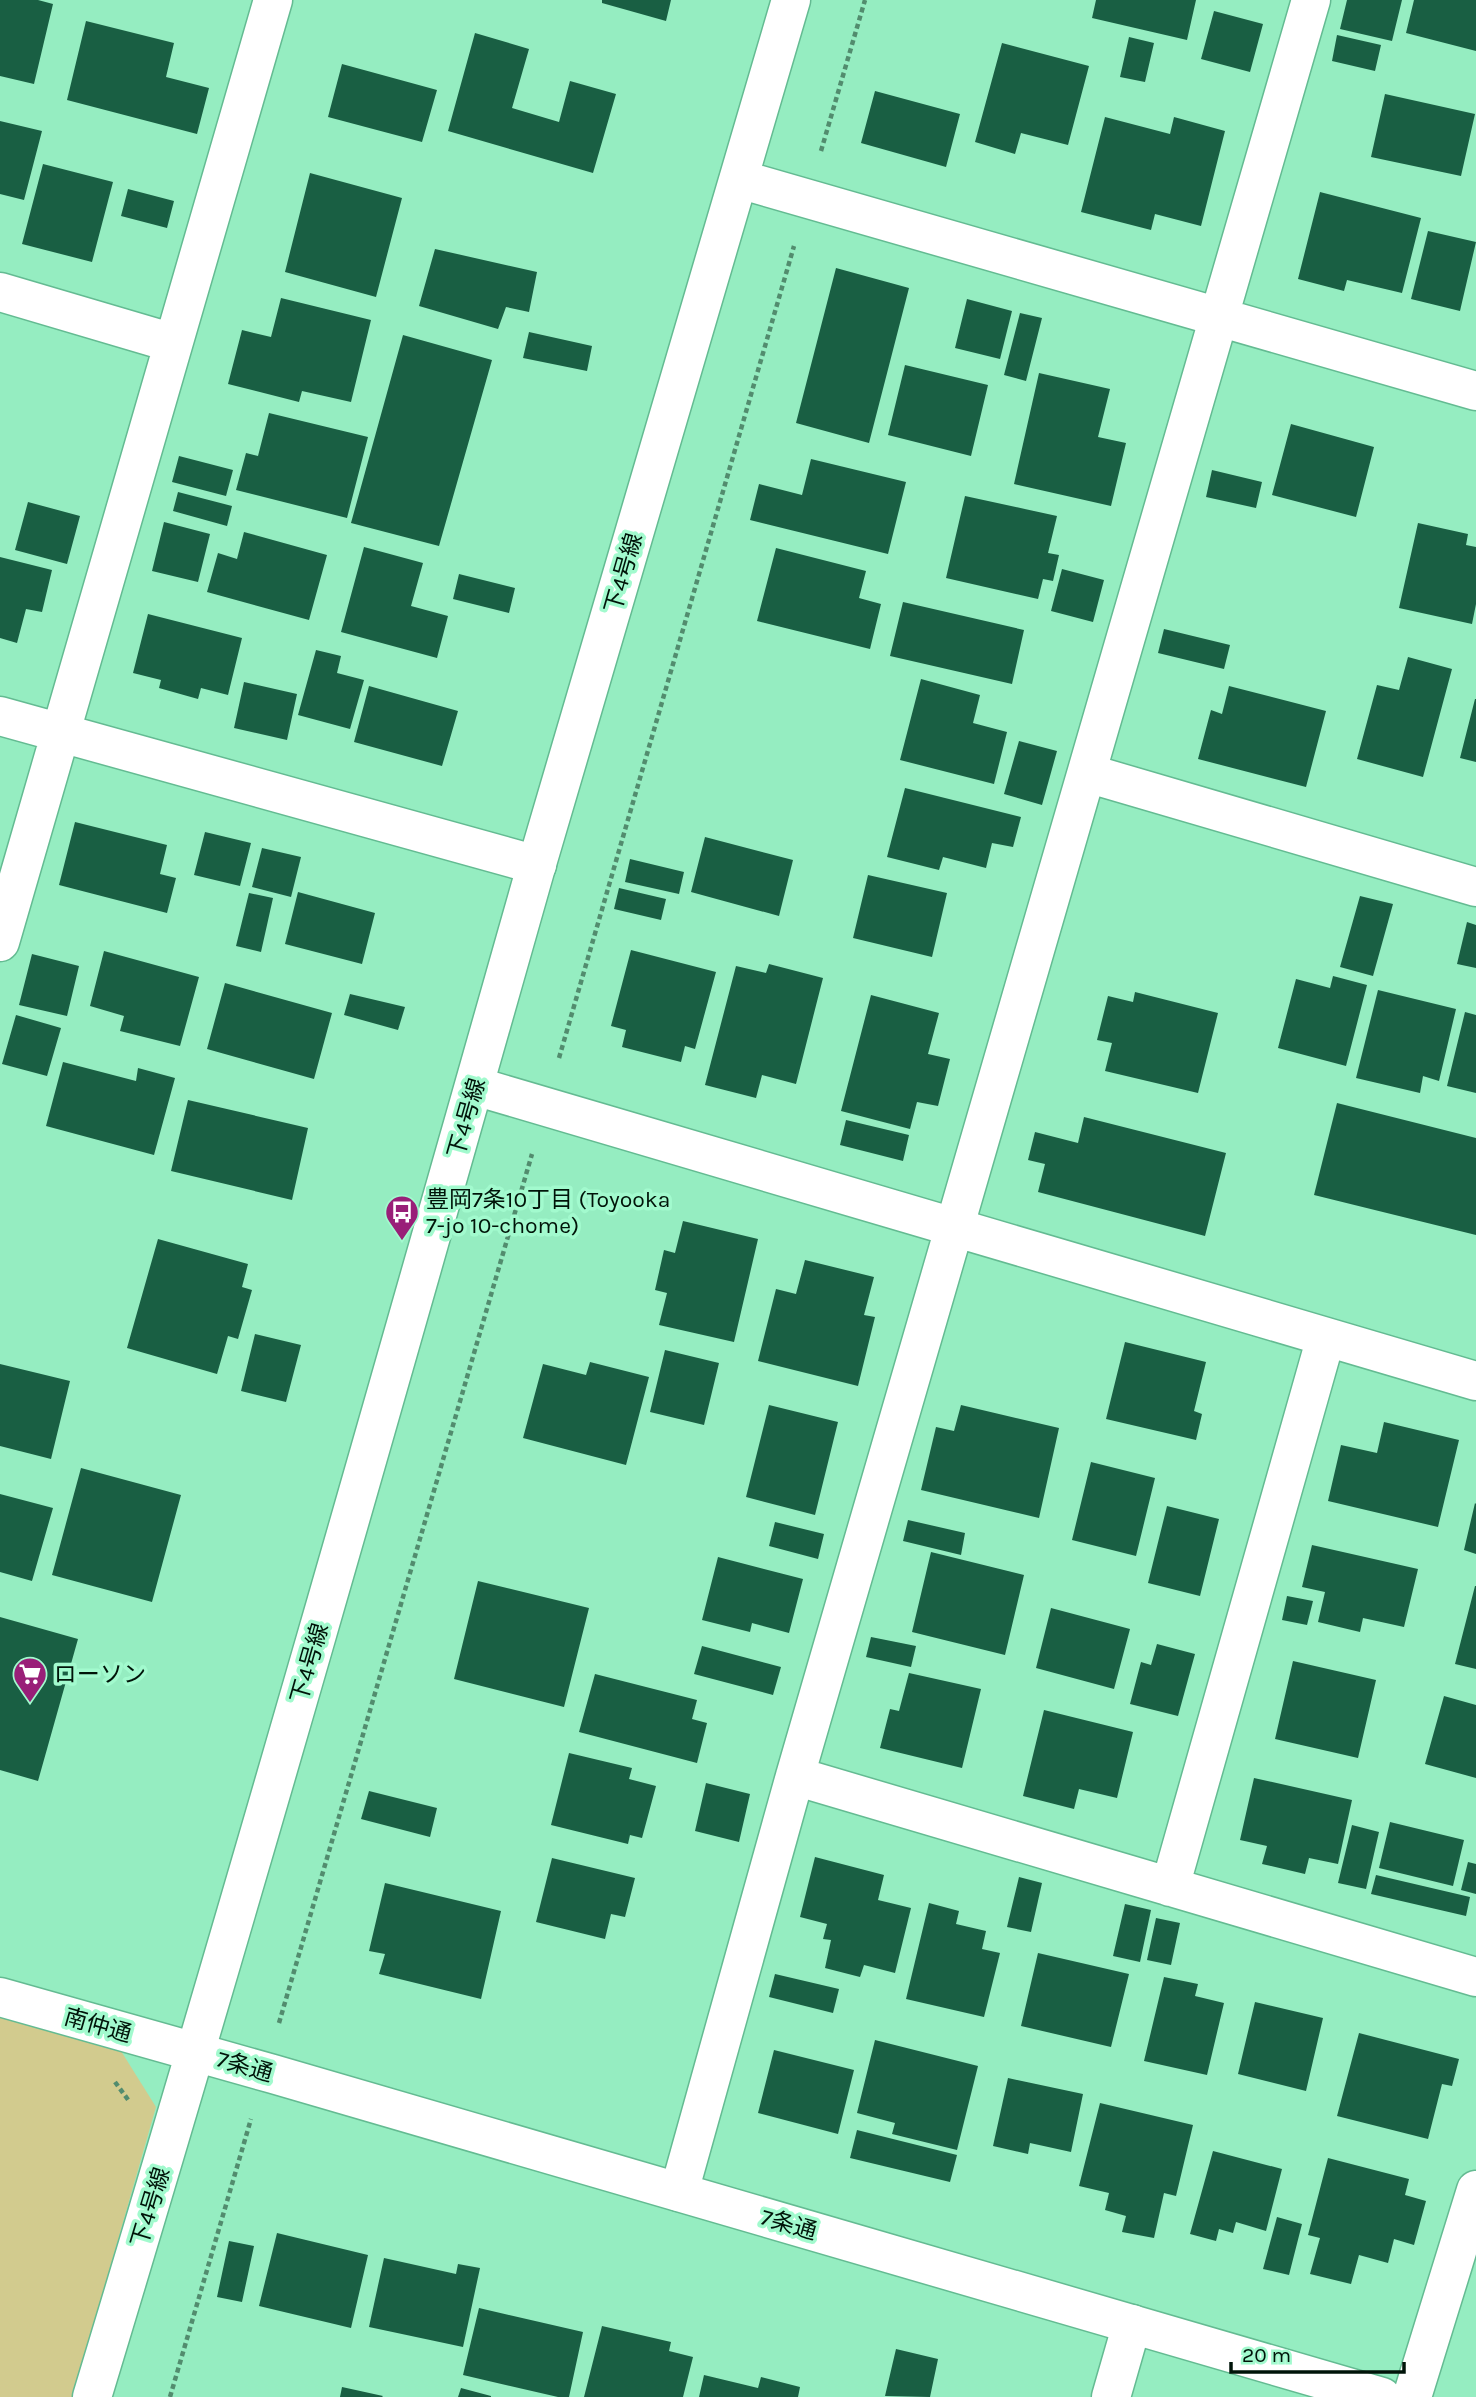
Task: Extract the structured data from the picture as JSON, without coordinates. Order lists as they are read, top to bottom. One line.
{"streets":{"street":["下4号線","南仲通","7条通"]},"crossings":[["下4号線","南仲通"],["下4号線","7条通"],["南仲通","7条通"]],"places":{"bus stop":["豊岡7条10丁目 (Toyooka 7-jo 10-chome)"],"supermarket":["ローソン"]},"scale_bar":"20 m"}
